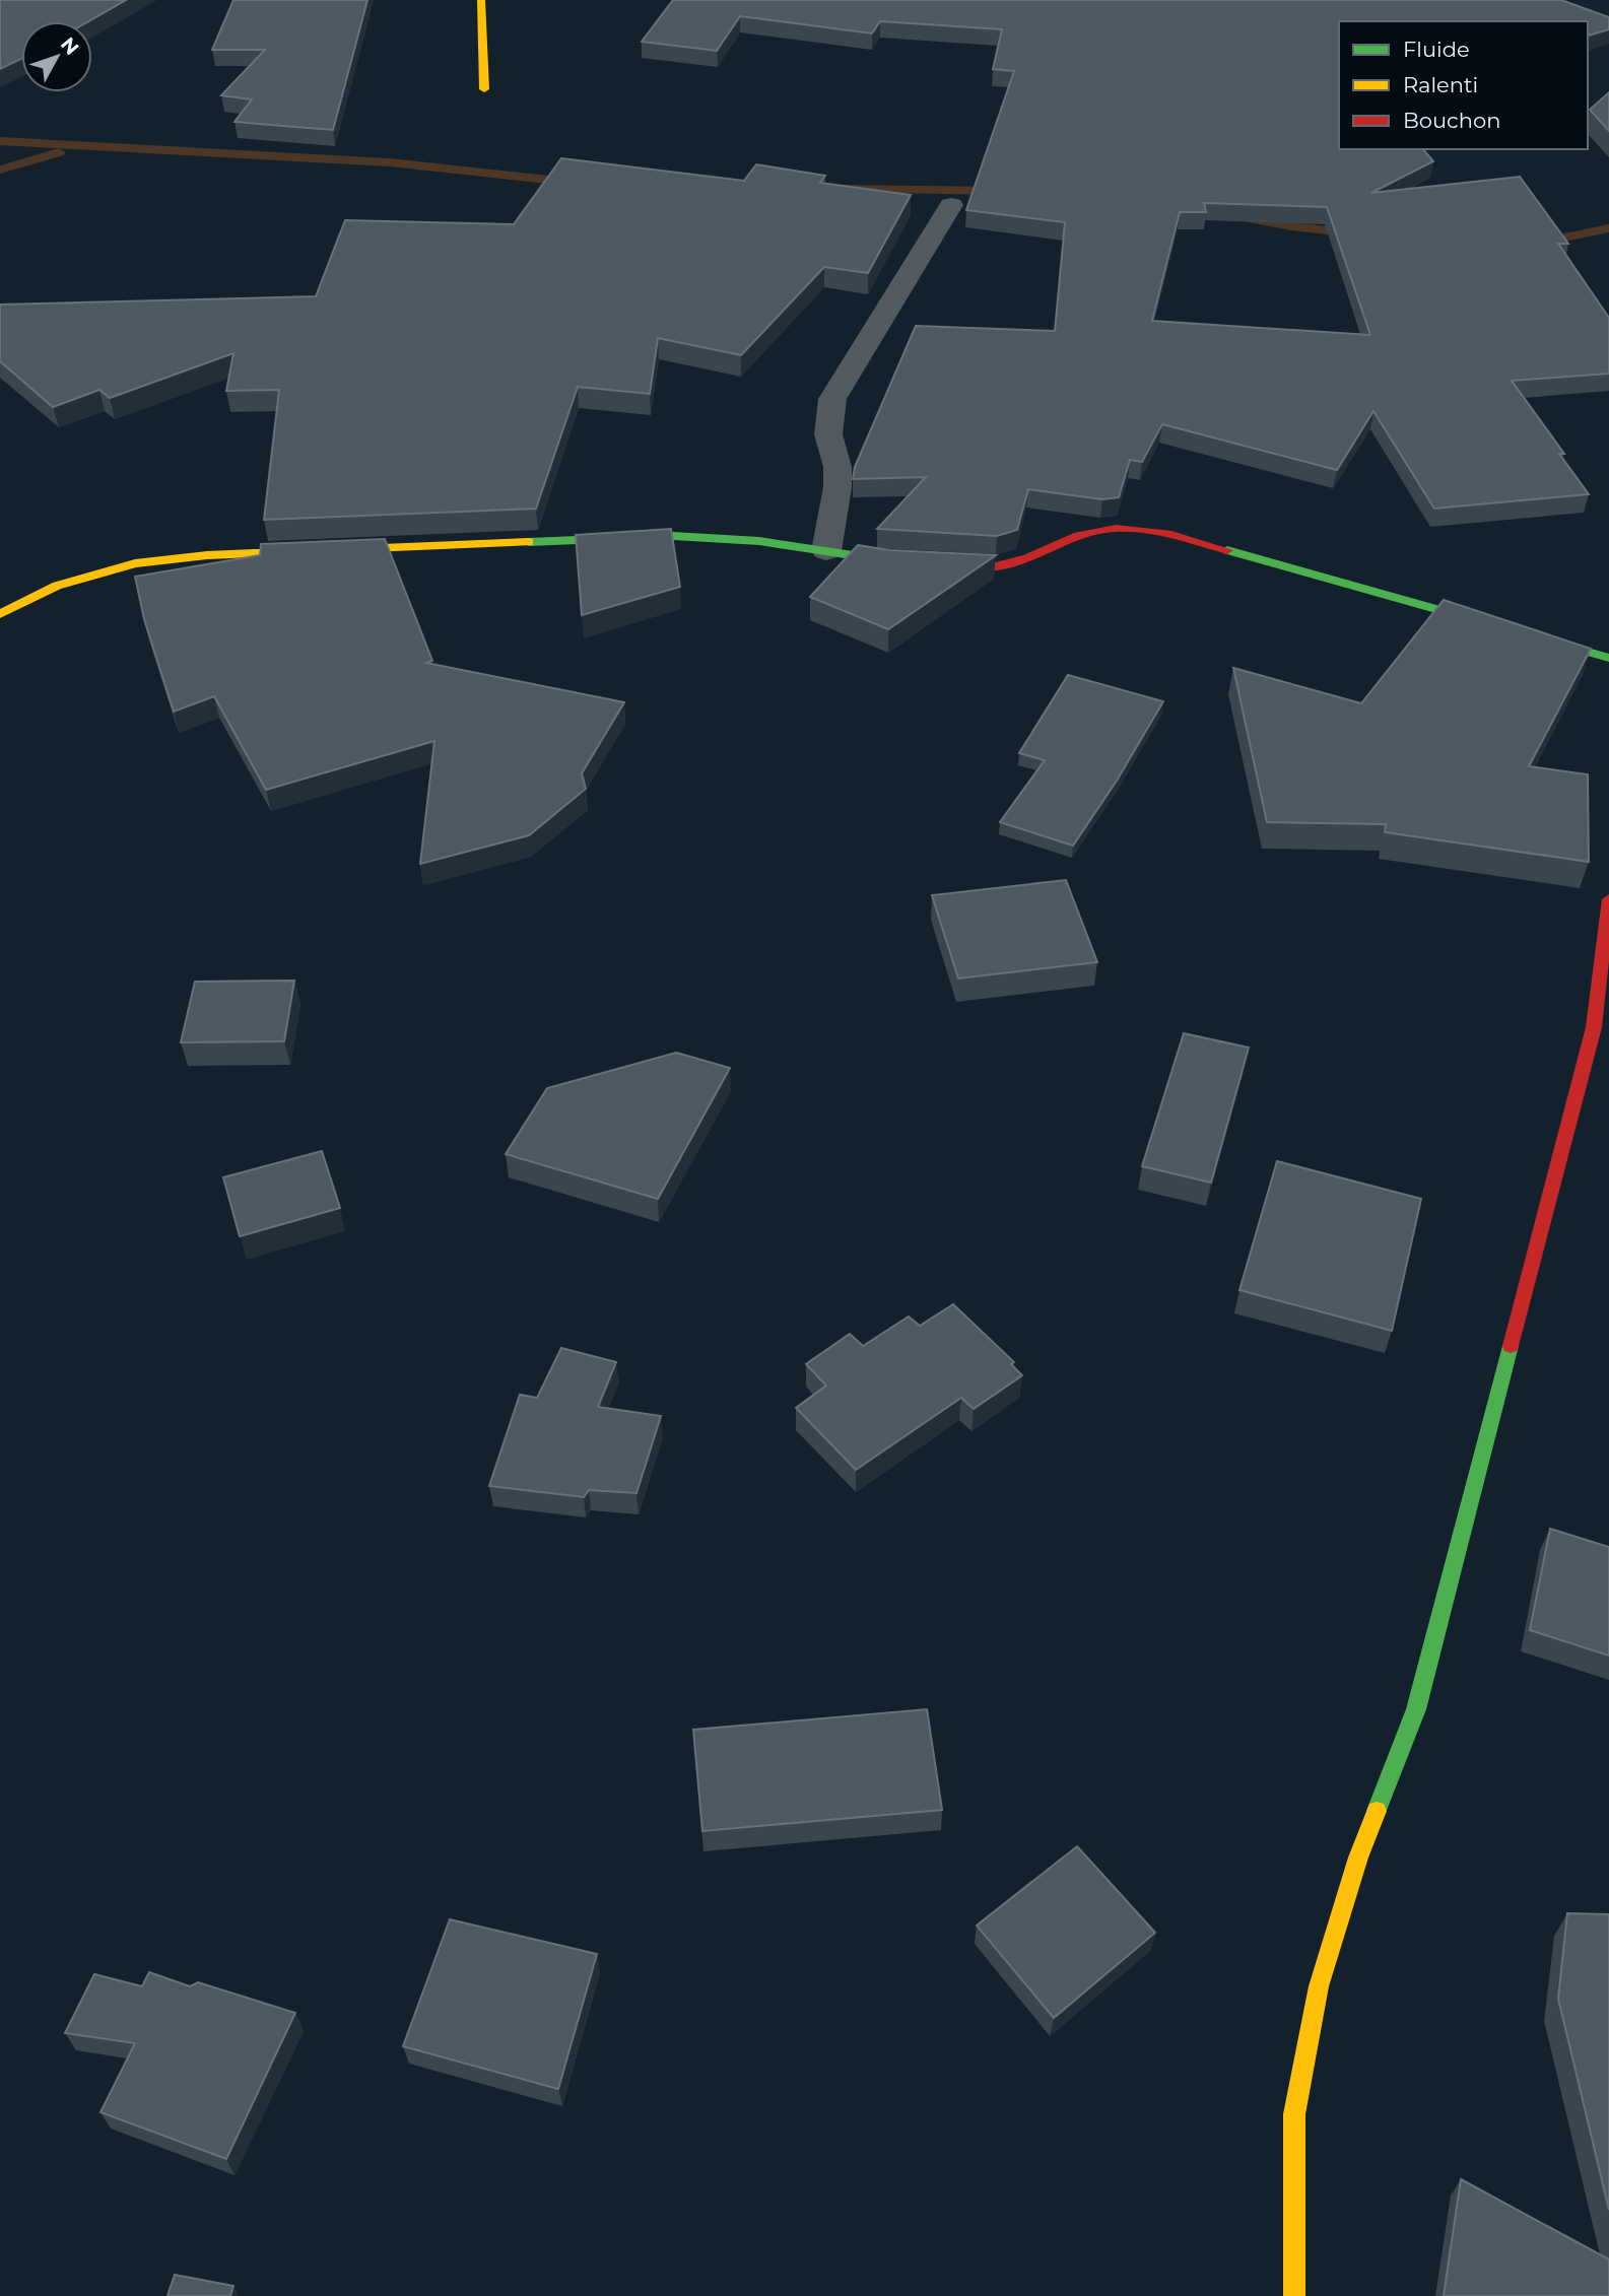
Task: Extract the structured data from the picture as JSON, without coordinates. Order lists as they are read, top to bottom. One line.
{"legend":["Fluide","Ralenti","Bouchon"],"north":"top right"}
